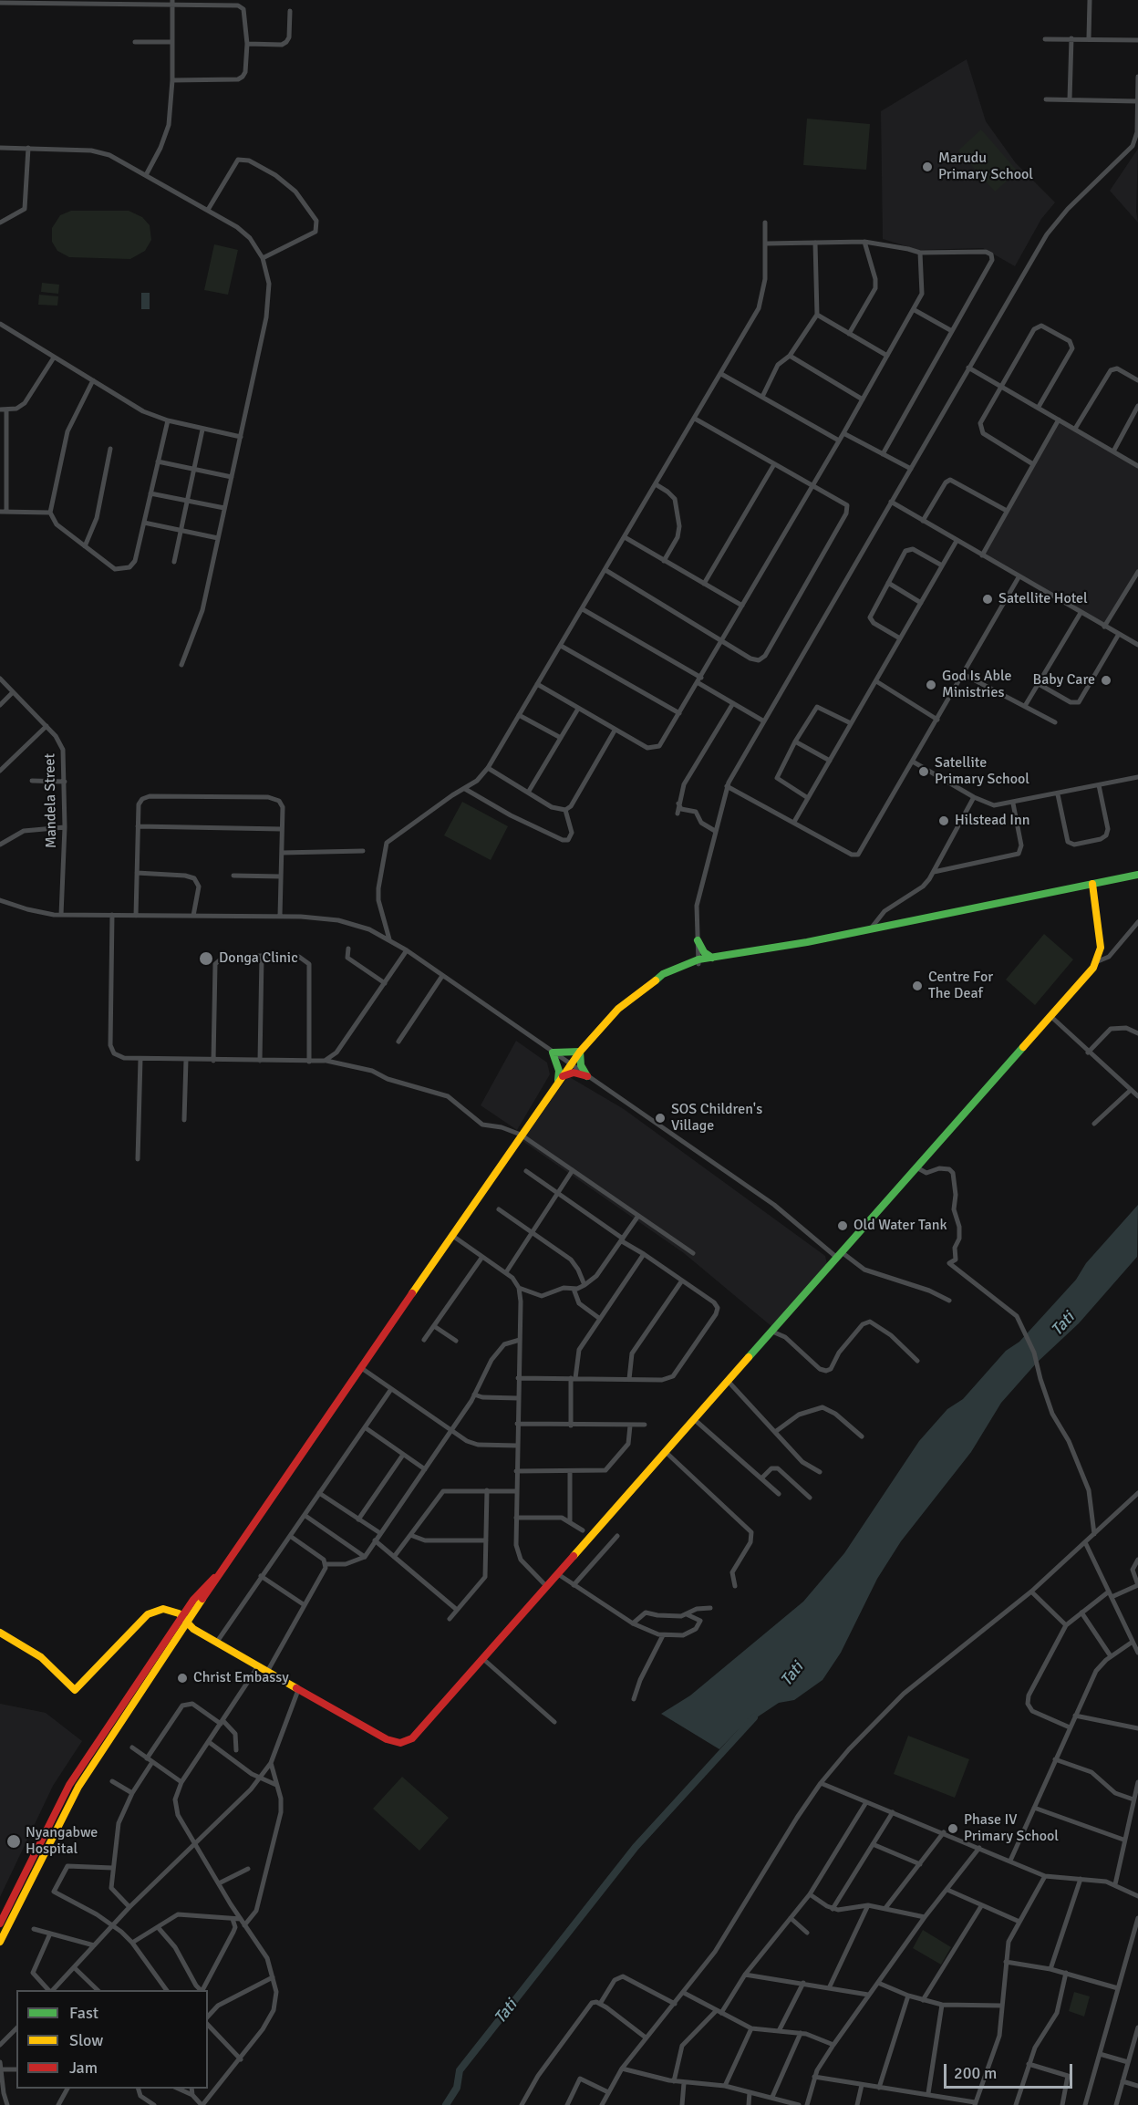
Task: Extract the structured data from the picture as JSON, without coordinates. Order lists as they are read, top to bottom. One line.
{"streets":{"street":["Mandela Street"]},"water":["Tati"],"places":["Marudu Primary School","Satellite Hotel","Baby Care","God Is Able Ministries","Satellite Primary School","Hilstead Inn","Donga Clinic","Centre For The Deaf","SOS Children's Village","Old Water Tank","Christ Embassy","Phase IV Primary School","Nyangabwe Hospital"],"legend":["Fast","Slow","Jam"],"scale_bar":"200 m"}
